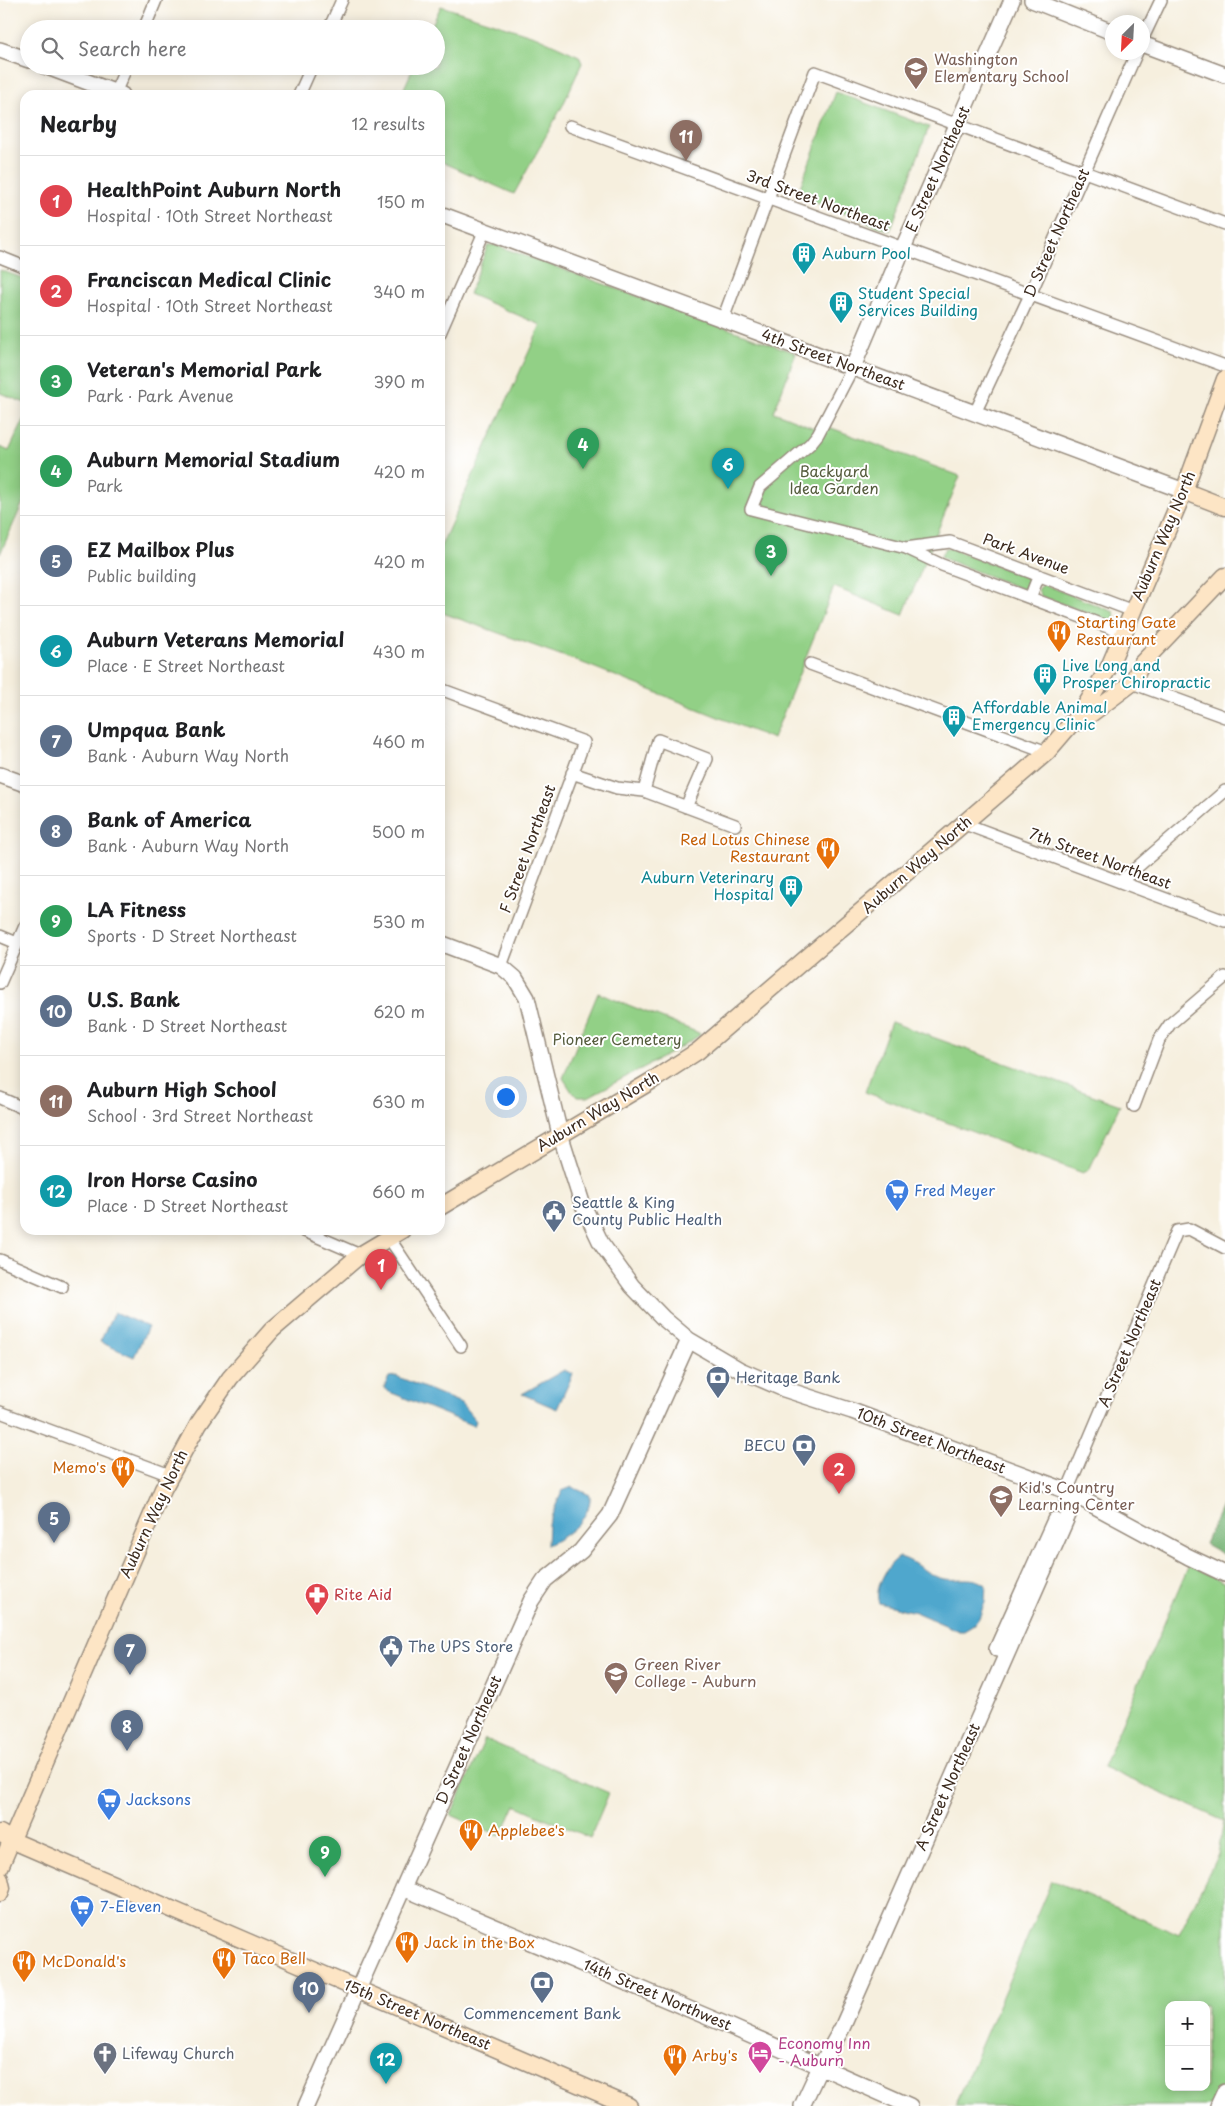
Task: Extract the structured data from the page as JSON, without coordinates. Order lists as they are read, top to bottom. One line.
{"streets":{"main road":["4th Street Northeast","Auburn Way North","15th Street Northeast"],"street":["E Street Northeast","3rd Street Northeast","D Street Northeast","Park Avenue","F Street Northeast","7th Street Northeast","A Street Northeast","10th Street Northeast","14th Street Northwest"]},"crossings":[["E Street Northeast","3rd Street Northeast"],["E Street Northeast","4th Street Northeast"],["E Street Northeast","Park Avenue"],["3rd Street Northeast","D Street Northeast"],["D Street Northeast","4th Street Northeast"],["D Street Northeast","10th Street Northeast"],["D Street Northeast","14th Street Northwest"],["D Street Northeast","15th Street Northeast"],["4th Street Northeast","Auburn Way North"],["Auburn Way North","Park Avenue"],["Auburn Way North","7th Street Northeast"],["Auburn Way North","10th Street Northeast"],["Auburn Way North","15th Street Northeast"],["F Street Northeast","10th Street Northeast"],["A Street Northeast","10th Street Northeast"],["A Street Northeast","14th Street Northwest"]],"parks":["Backyard Idea Garden","Pioneer Cemetery"],"places":{"school or university":["Washington Elementary School","Kid's Country Learning Center","Green River College - Auburn"],"building":["Auburn Pool","Student Special Services Building","Live Long and Prosper Chiropractic","Affordable Animal Emergency Clinic","Auburn Veterinary Hospital"],"restaurant":["Starting Gate Restaurant","Red Lotus Chinese Restaurant","Memo's","Applebee's","Jack in the Box","Taco Bell","McDonald's","Arby's"],"supermarket":["Fred Meyer","Jacksons","7-Eleven"],"public building":["Seattle & King County Public Health","The UPS Store"],"bank":["Heritage Bank","BECU","Commencement Bank"],"pharmacy":["Rite Aid"],"hotel":["Economy Inn - Auburn"],"church":["Lifeway Church"]},"north":"bottom left","page":{"search":"Search here","heading":["Nearby","12 results"],"pins":["11","4","6","3","1","2","5","7","8","9","10","12"],"list":[{"mark":"1","name":"HealthPoint Auburn North","note":"Hospital · 10th Street Northeast","value":"150 m"},{"mark":"2","name":"Franciscan Medical Clinic","note":"Hospital · 10th Street Northeast","value":"340 m"},{"mark":"3","name":"Veteran's Memorial Park","note":"Park · Park Avenue","value":"390 m"},{"mark":"4","name":"Auburn Memorial Stadium","note":"Park","value":"420 m"},{"mark":"5","name":"EZ Mailbox Plus","note":"Public building","value":"420 m"},{"mark":"6","name":"Auburn Veterans Memorial","note":"Place · E Street Northeast","value":"430 m"},{"mark":"7","name":"Umpqua Bank","note":"Bank · Auburn Way North","value":"460 m"},{"mark":"8","name":"Bank of America","note":"Bank · Auburn Way North","value":"500 m"},{"mark":"9","name":"LA Fitness","note":"Sports · D Street Northeast","value":"530 m"},{"mark":"10","name":"U.S. Bank","note":"Bank · D Street Northeast","value":"620 m"},{"mark":"11","name":"Auburn High School","note":"School · 3rd Street Northeast","value":"630 m"},{"mark":"12","name":"Iron Horse Casino","note":"Place · D Street Northeast","value":"660 m"}],"map_buttons":["+","−"]}}
